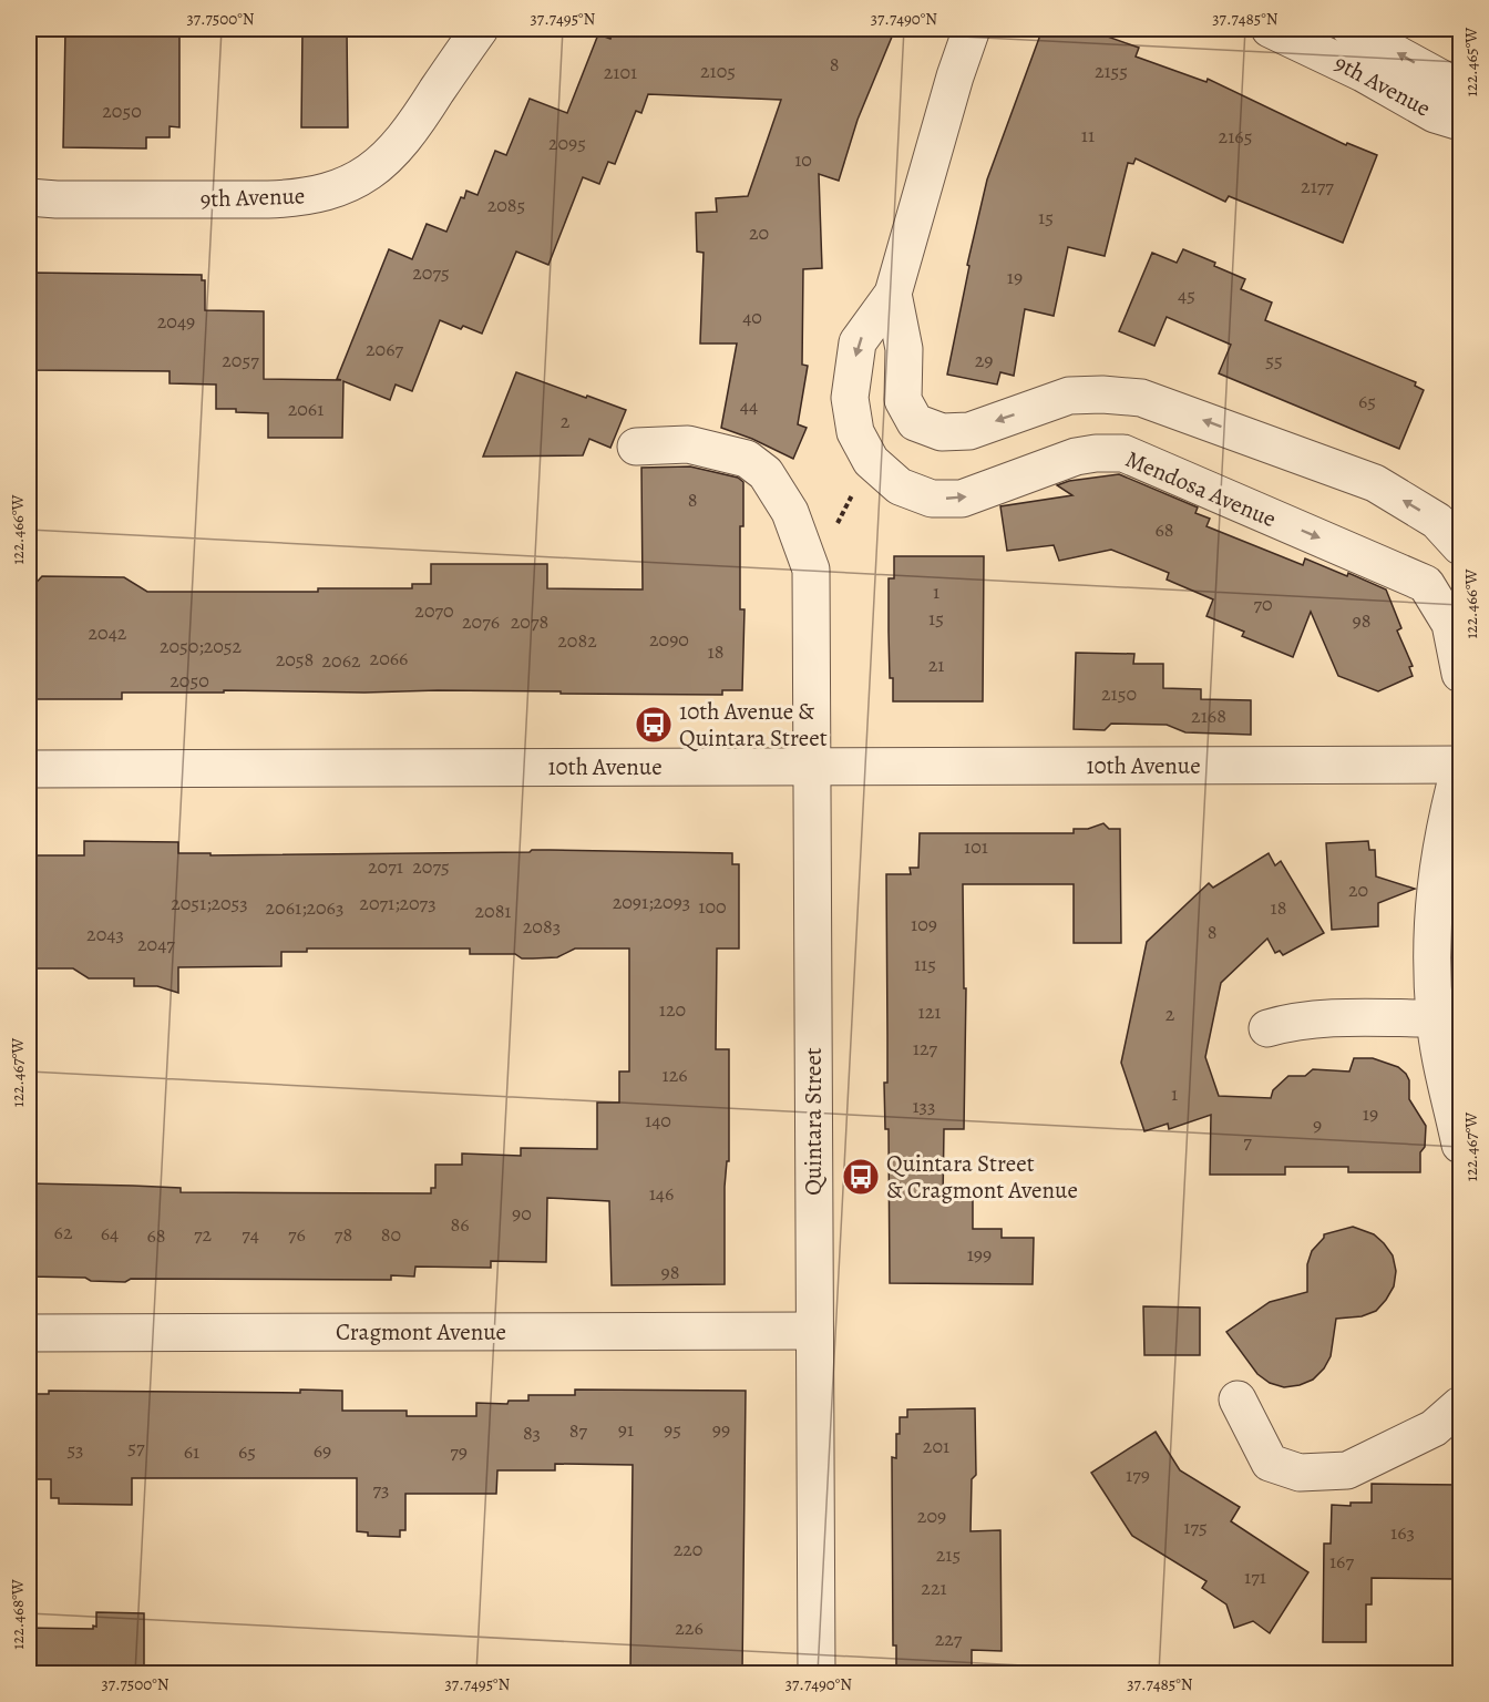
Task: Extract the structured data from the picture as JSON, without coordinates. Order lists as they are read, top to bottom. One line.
{"streets":{"street":["9th Avenue","Mendosa Avenue","10th Avenue","Quintara Street","Cragmont Avenue"]},"crossings":[["10th Avenue","Quintara Street"],["Quintara Street","Cragmont Avenue"]],"places":{"bus stop":["10th Avenue & Quintara Street","Quintara Street & Cragmont Avenue"]},"house_numbers":["8","2105","2155","2101","2050","11","2165","2095","10","2177","2085","15","20","2075","19","45","40","2049","2067","2057","29","55","65","44","2061","2","8","68","1","70","2070","15","98","2076","2078","2042","2090","2082","2050;2052","18","2066","2058","2062","21","2050","2150","2168","101","2071","2075","20","2091;2093","2051;2053","2071;2073","100","2061;2063","18","2081","109","2083","8","2043","2047","115","120","121","2","127","126","1","133","19","140","9","7","146","90","86","62","64","72","74","76","78","80","68","199","98","91","95","99","87","83","201","57","53","69","61","65","79","179","73","209","175","163","220","215","167","171","221","226","227"],"coordinates":["37.7500°N","37.7495°N","37.7490°N","37.7485°N","122.465°W","122.466°W","122.467°W","122.468°W"]}
